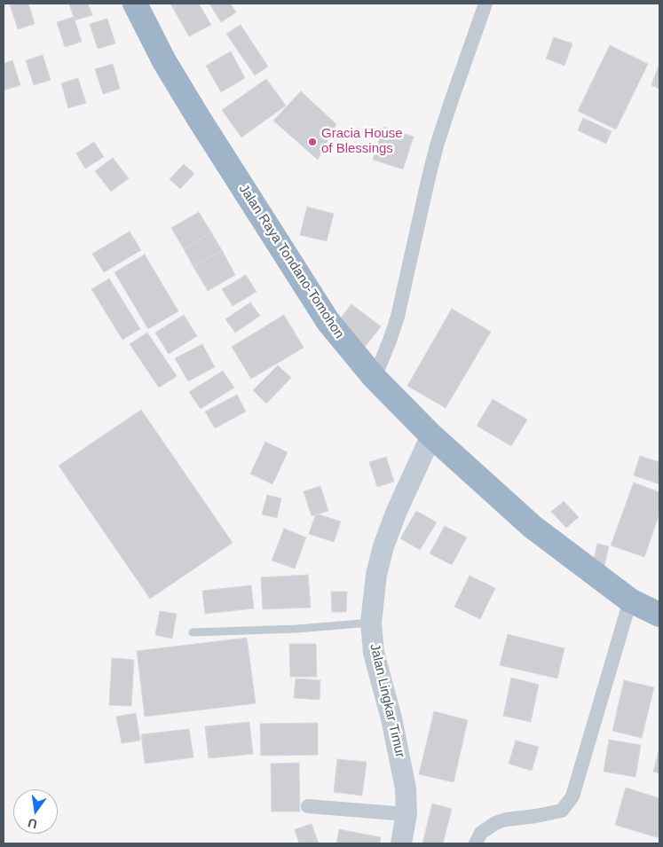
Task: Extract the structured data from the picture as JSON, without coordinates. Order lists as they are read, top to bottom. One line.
{"streets":{"highway":["Jalan Raya Tondano-Tomohon"],"main road":["Jalan Lingkar Timur"]},"crossings":[["Jalan Raya Tondano-Tomohon","Jalan Lingkar Timur"]],"places":["Gracia House of Blessings"],"north":"bottom"}
